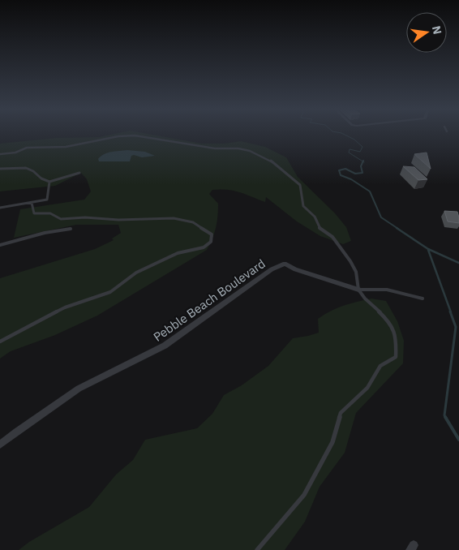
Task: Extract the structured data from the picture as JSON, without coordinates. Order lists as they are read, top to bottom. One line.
{"streets":{"street":["Pebble Beach Boulevard"]},"north":"right"}
